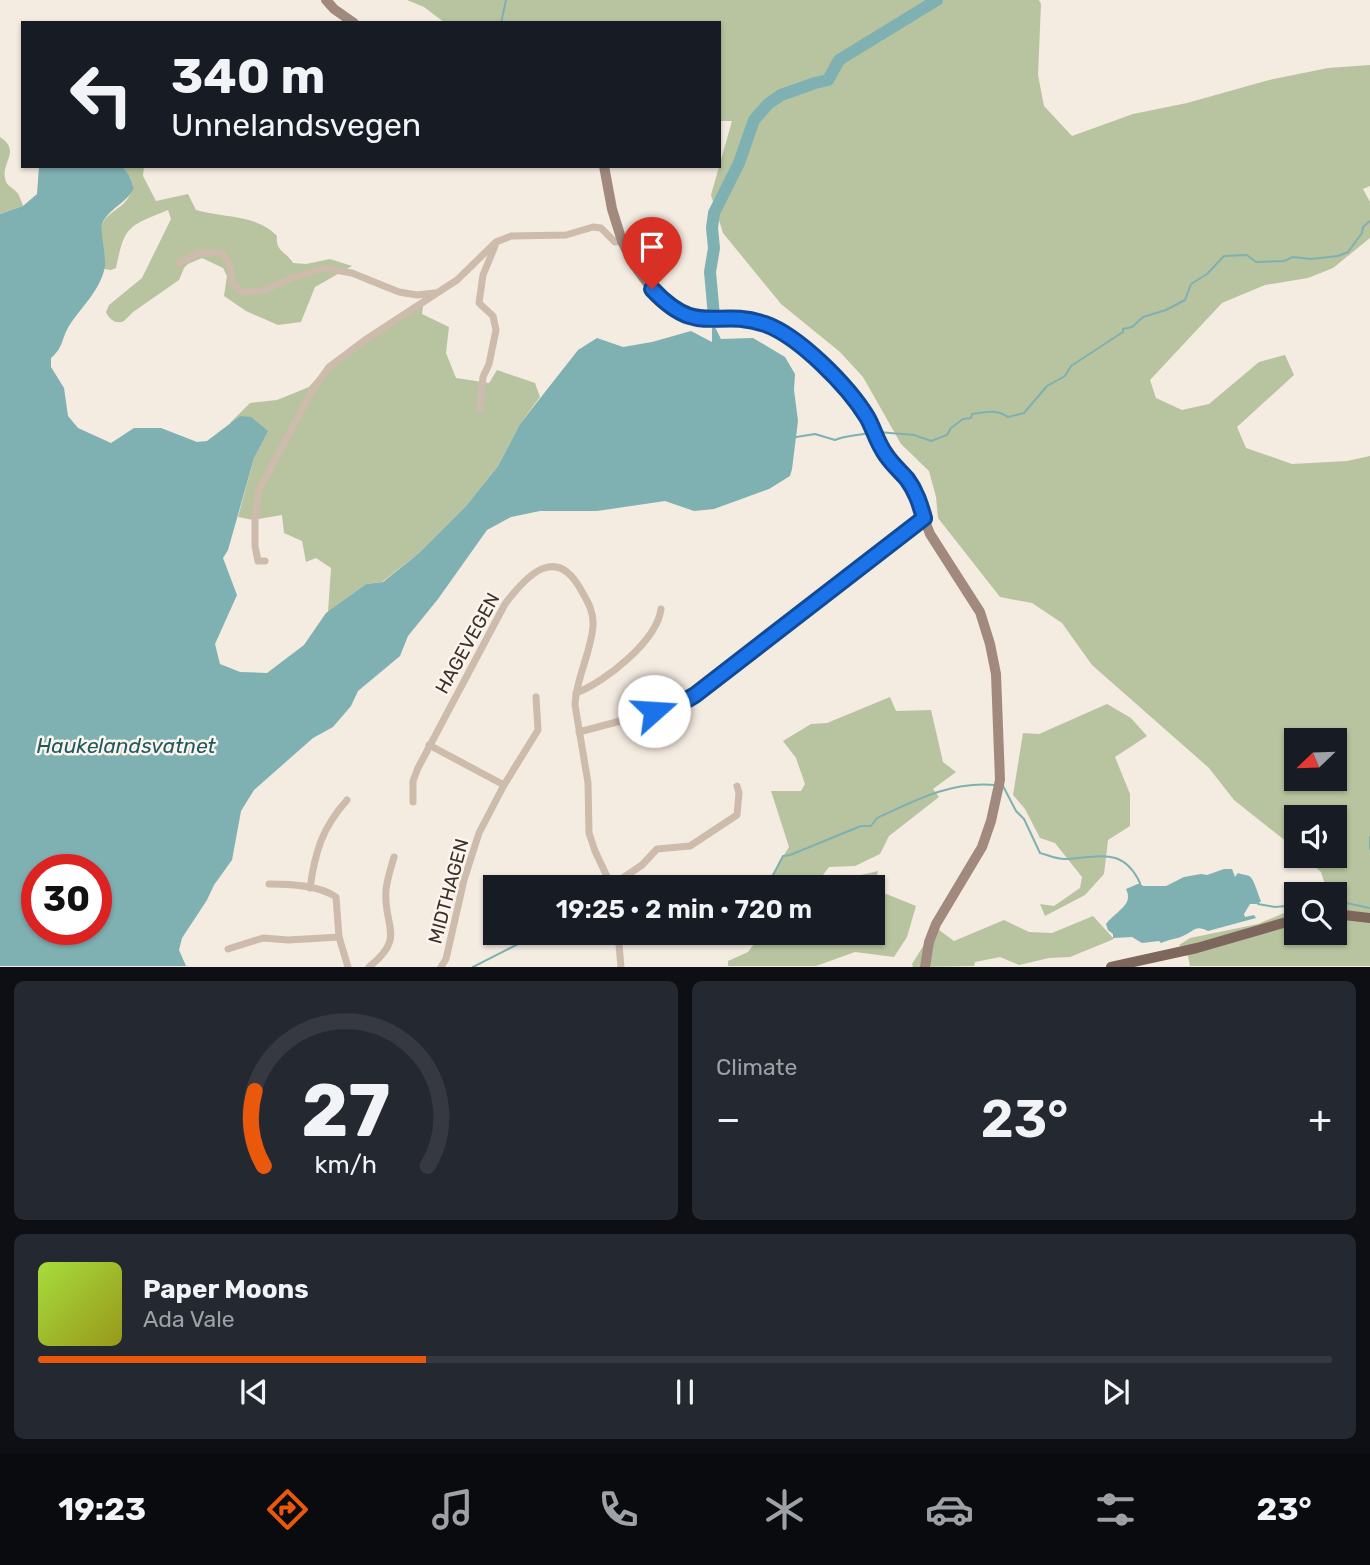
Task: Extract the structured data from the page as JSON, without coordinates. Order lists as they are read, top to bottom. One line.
{"streets":{"street":["HAGEVEGEN","MIDTHAGEN"]},"water":["Haukelandsvatnet"],"north":"bottom left","page":{"turn":["340 m","Unnelandsvegen"],"limit":"30","trip":"19:25 · 2 min · 720 m","tile":"Climate","heat":["−","23°","+"],"song":["Paper Moons","Ada Vale"],"tabs":["19:23","23°"],"gauge":["27","km/h"]}}
